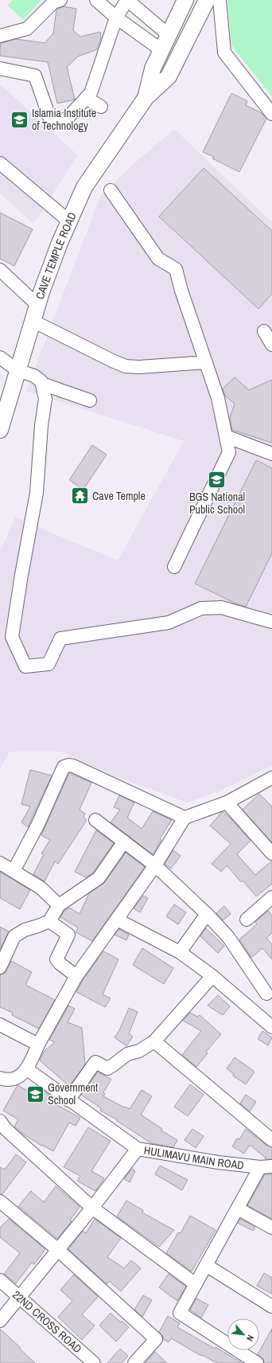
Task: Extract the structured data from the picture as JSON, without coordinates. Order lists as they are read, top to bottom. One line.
{"streets":{"main road":["CAVE TEMPLE ROAD"],"street":["HULIMAVU MAIN ROAD","22ND CROSS ROAD"]},"places":{"school or university":["Islamia Institute of Technology","BGS National Public School","Government School"],"temple":["Cave Temple"]},"north":"bottom right"}
